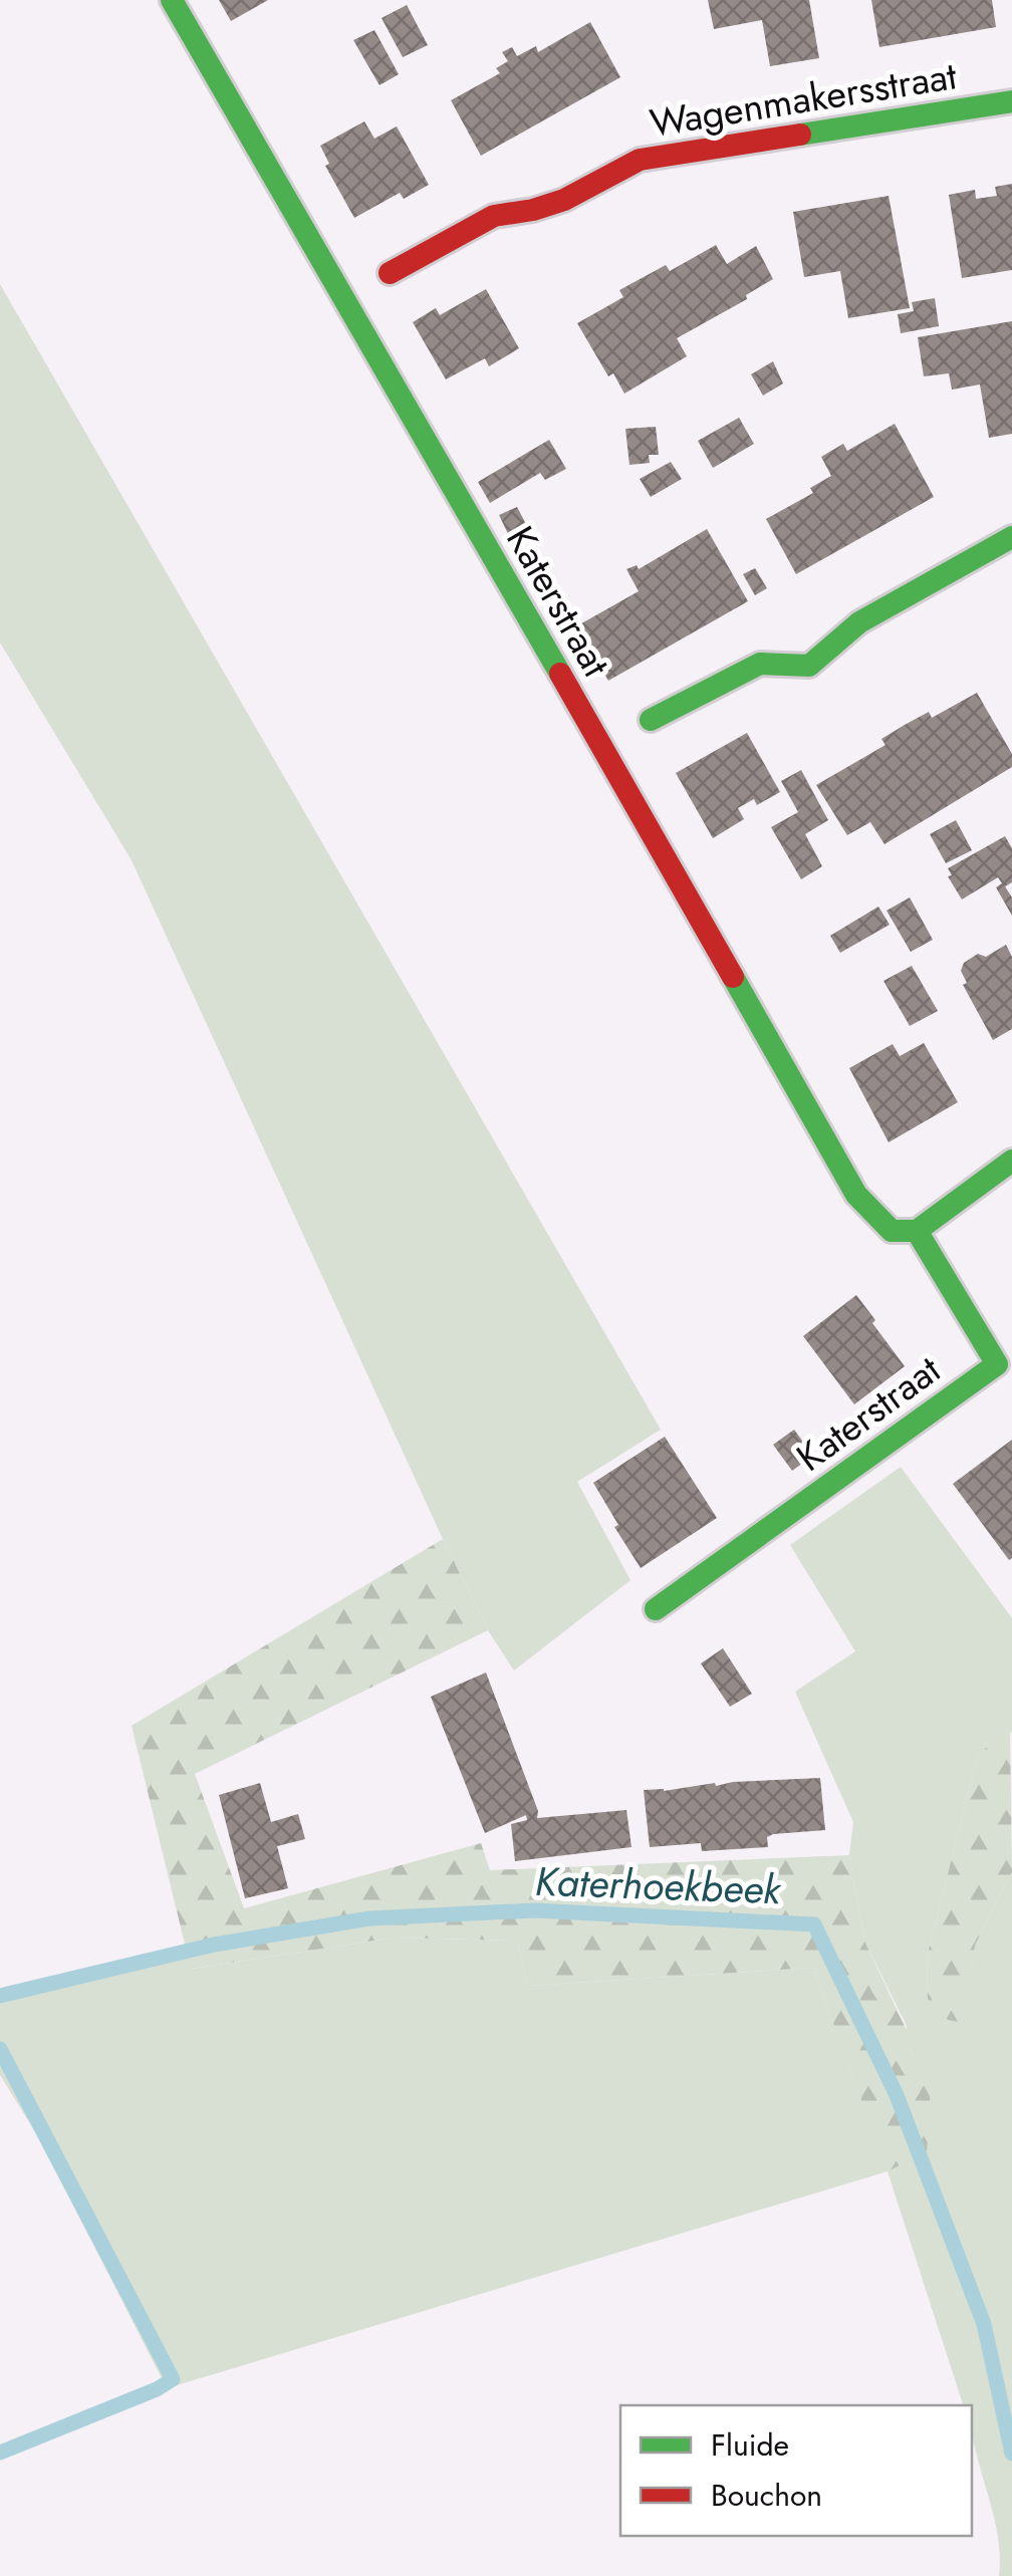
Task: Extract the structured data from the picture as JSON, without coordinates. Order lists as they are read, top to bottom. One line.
{"streets":{"street":["Wagenmakersstraat","Katerstraat"]},"water":["Katerhoekbeek"],"legend":["Fluide","Bouchon"]}
